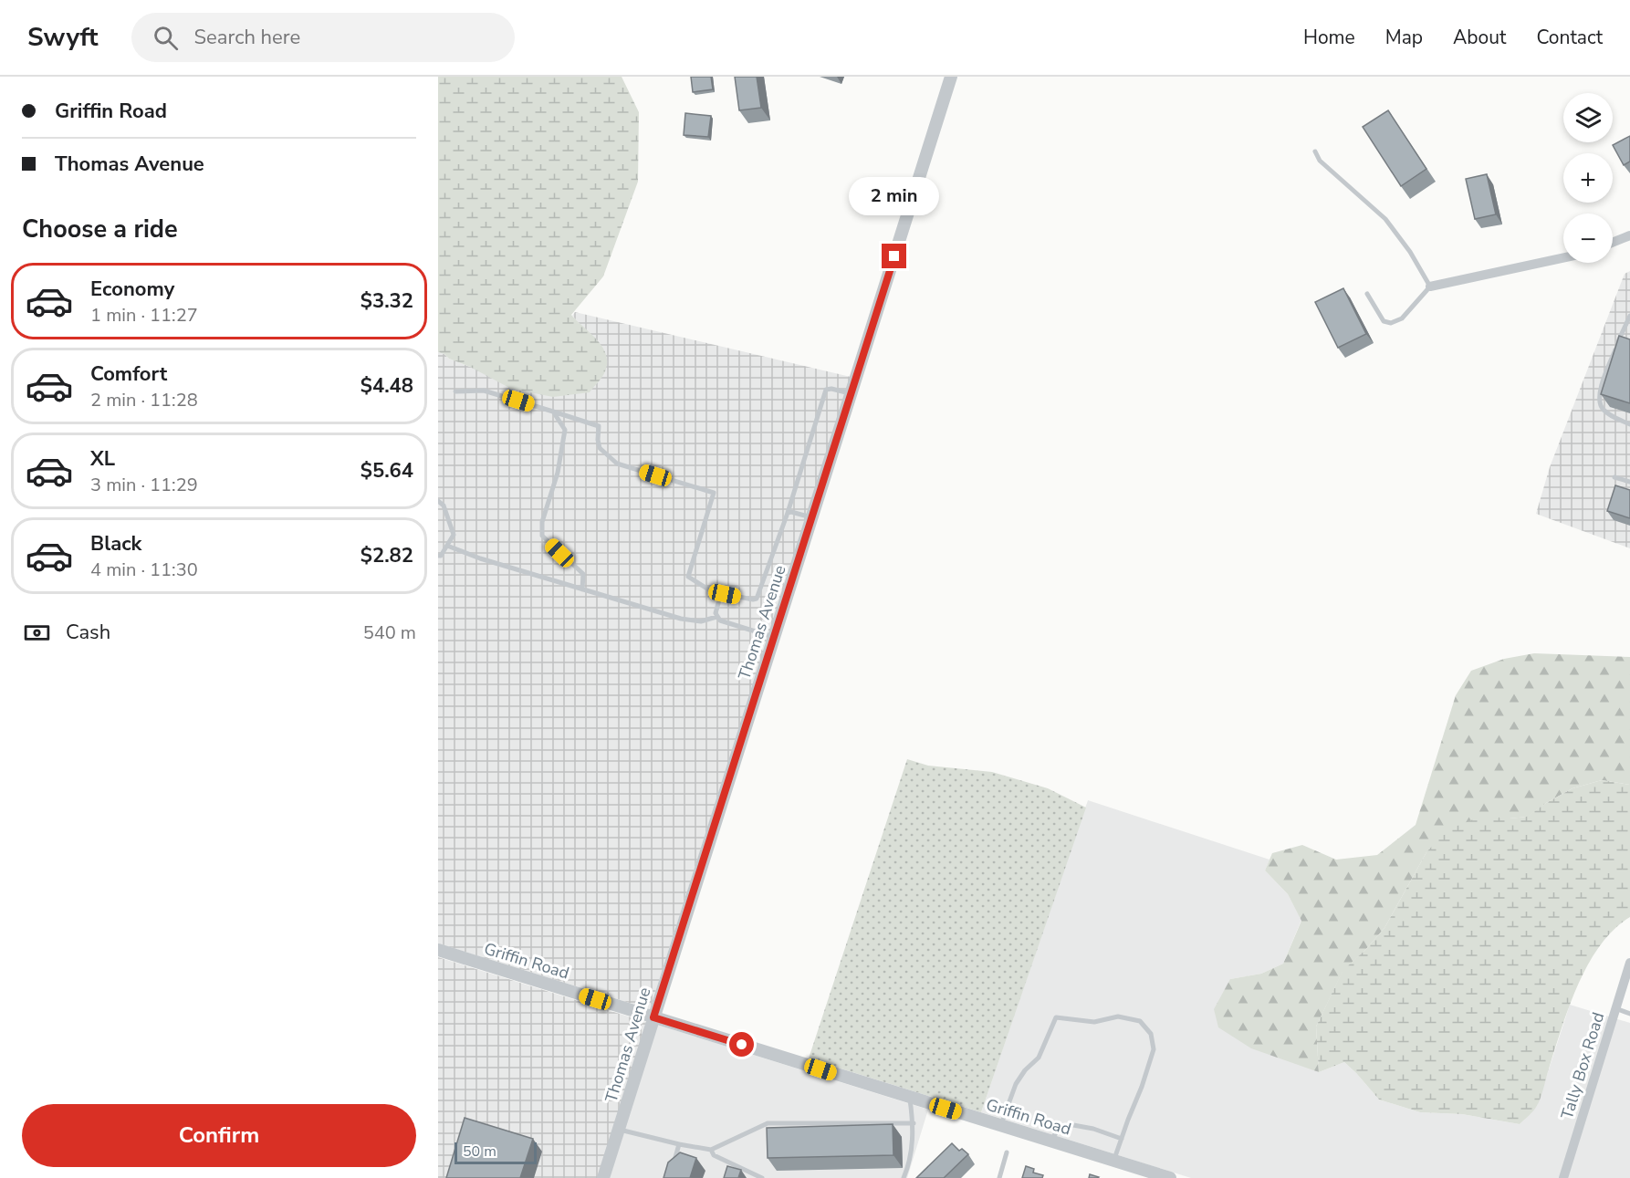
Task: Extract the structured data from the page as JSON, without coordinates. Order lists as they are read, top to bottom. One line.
{"streets":{"street":["Thomas Avenue","Griffin Road","Tally Box Road"]},"crossings":[["Thomas Avenue","Griffin Road"]],"scale_bar":"50 m","page":{"header":"Swyft","search":"Search here","nav":["Home","Map","About","Contact"],"banner":["Griffin Road","Thomas Avenue"],"map_buttons":["+","−"],"bubble":"2 min","heading":"Choose a ride","list":[{"name":"Economy","note":"1 min · 11:27","value":"$3.32"},{"name":"Comfort","note":"2 min · 11:28","value":"$4.48"},{"name":"XL","note":"3 min · 11:29","value":"$5.64"},{"name":"Black","note":"4 min · 11:30","value":"$2.82"}],"pay":["Cash","540 m"],"buttons":"Confirm","scale":"50 m"}}
